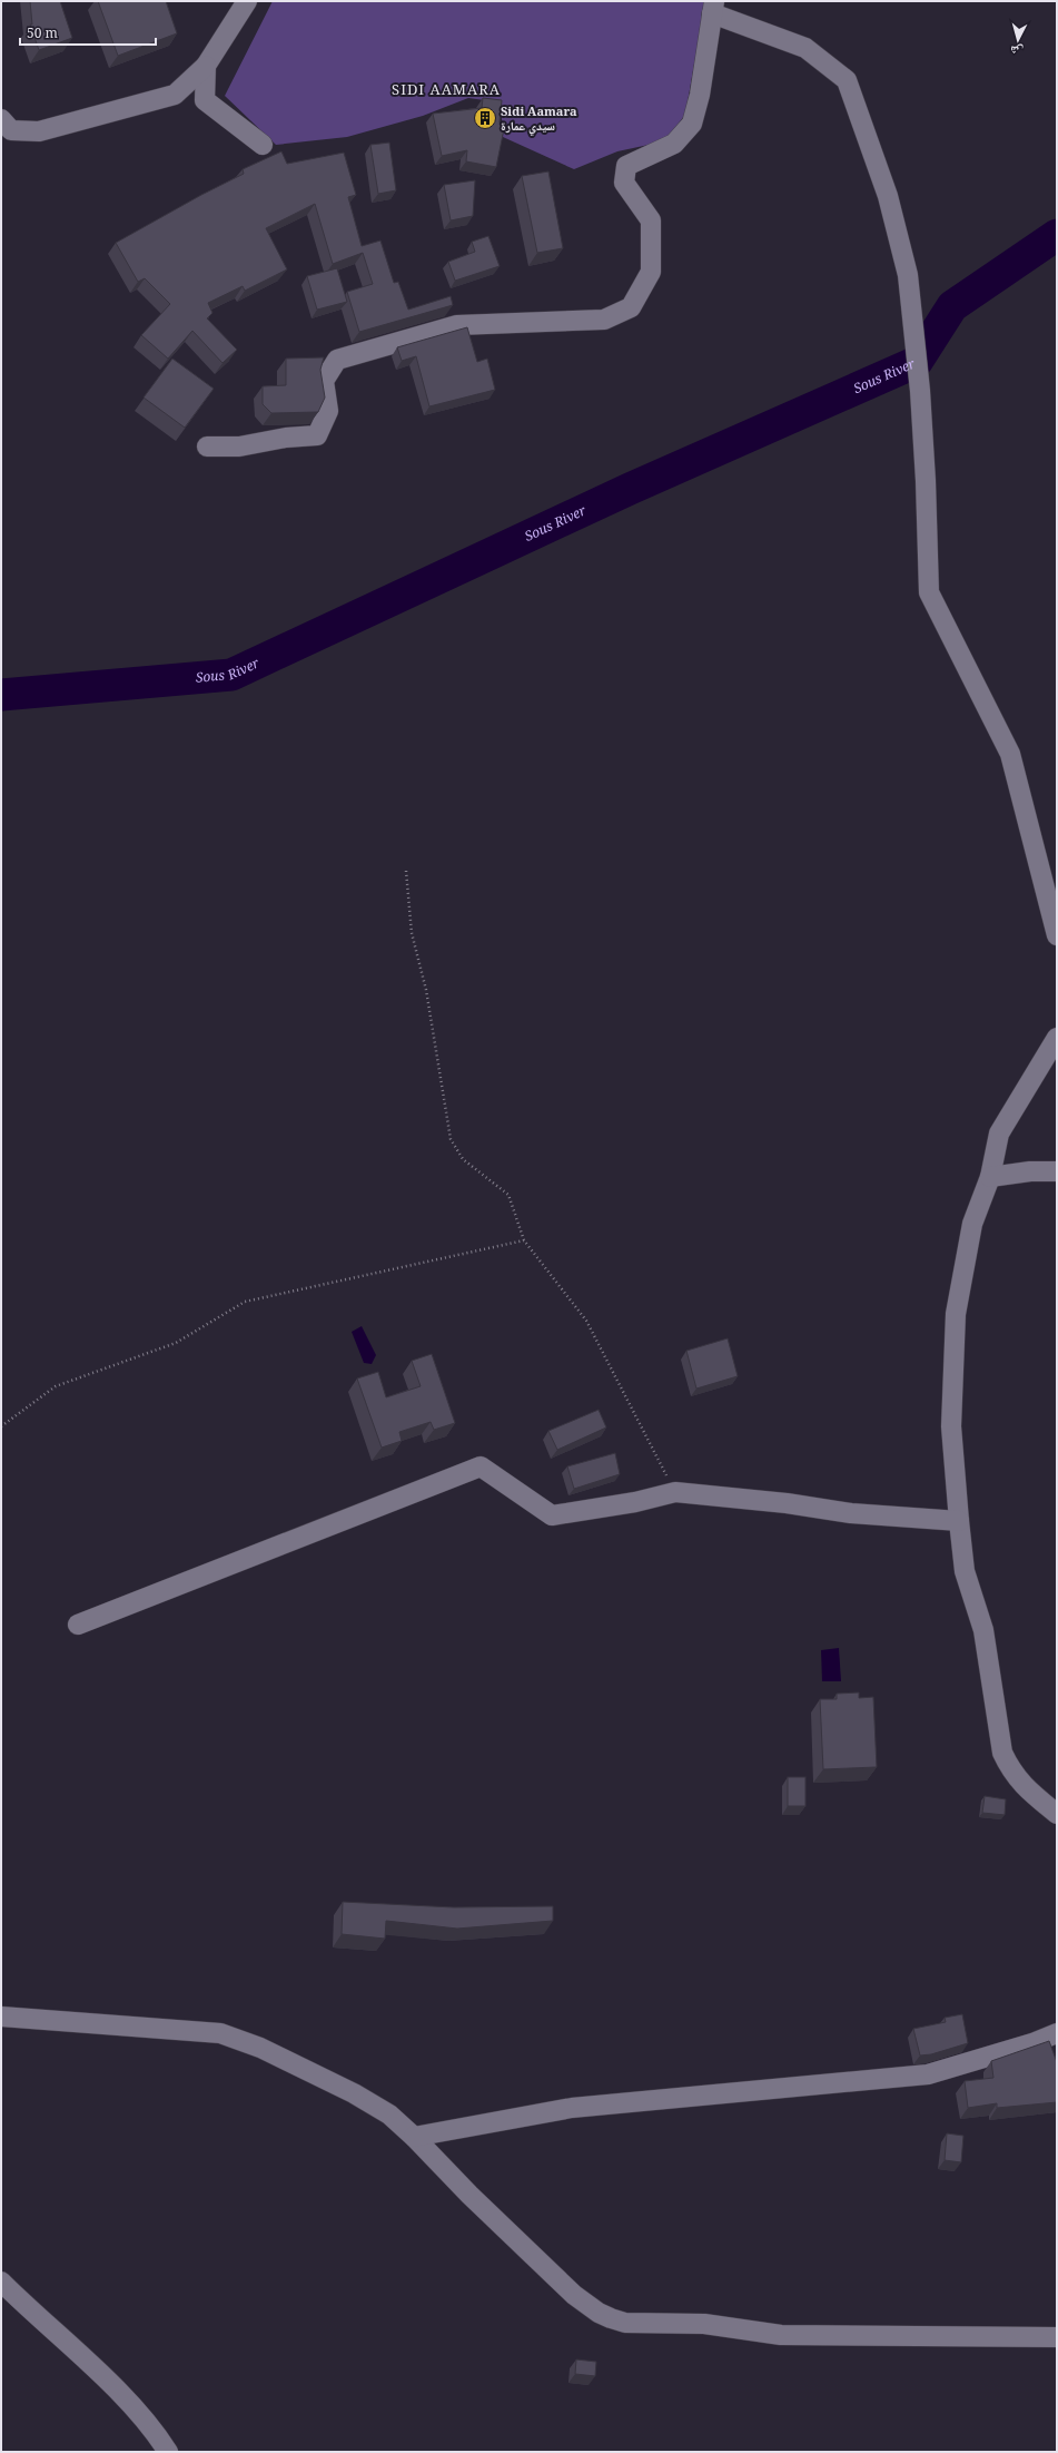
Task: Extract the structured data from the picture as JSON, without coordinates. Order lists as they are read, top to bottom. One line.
{"districts":["SIDI AAMARA"],"water":["Sous River"],"places":{"building":["Sidi Aamara سيدي عمارة"]},"scale_bar":"50 m","north":"bottom"}
